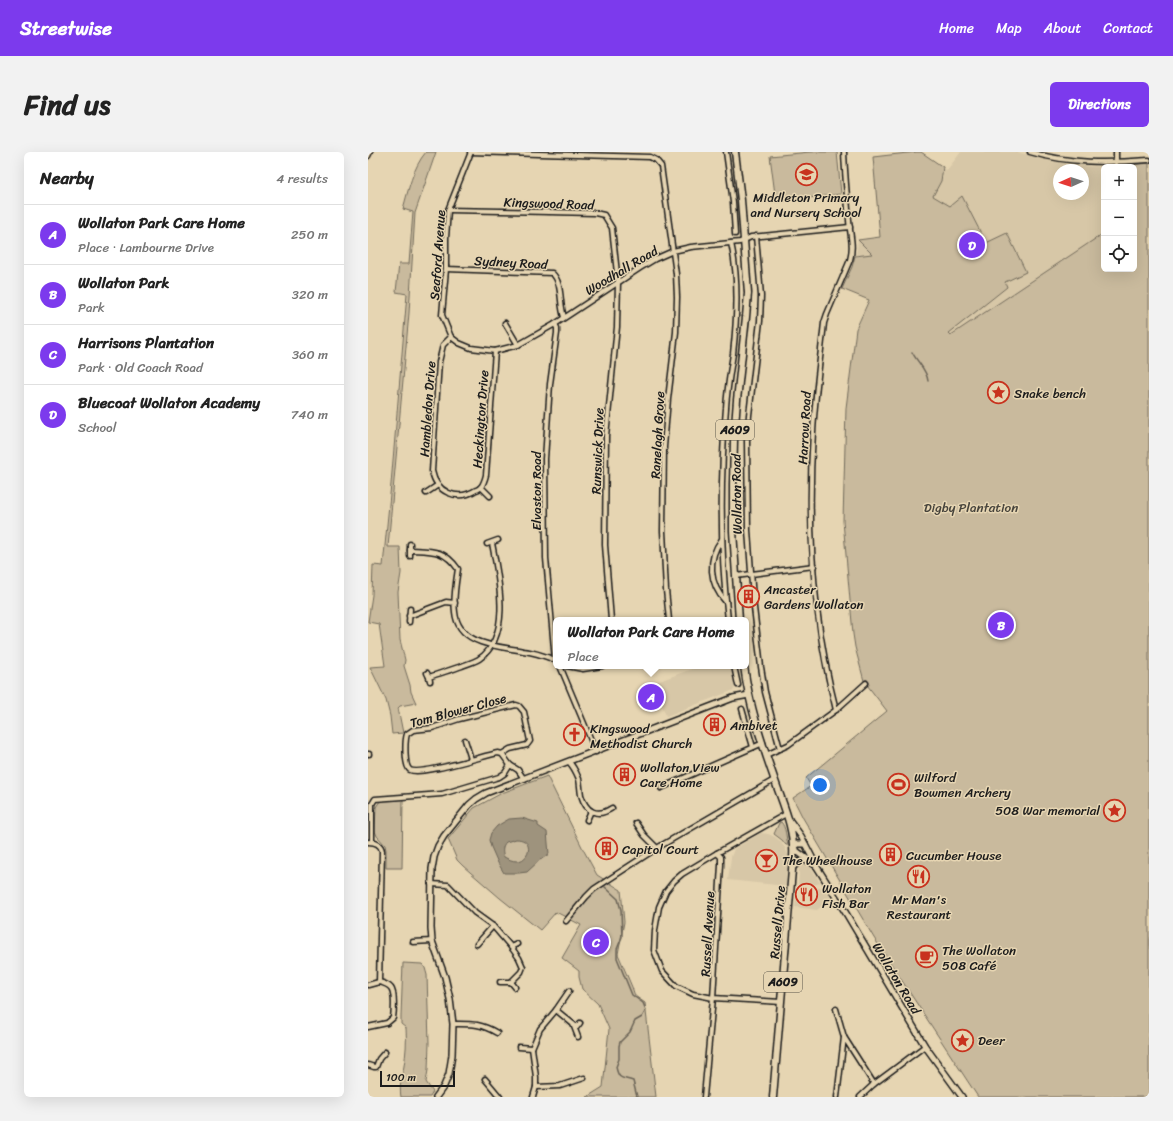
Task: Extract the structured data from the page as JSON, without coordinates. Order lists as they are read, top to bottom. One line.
{"streets":{"main road":["A609","Wollaton Road","Russell Drive"],"street":["Kingswood Road","Seaford Avenue","Sydney Road","Woodhall Road","Hambledon Drive","Heckington Drive","Harrow Road","Ranelagh Grove","Runswick Drive","Elvaston Road","Tom Blower Close","Russell Avenue"]},"crossings":[["Kingswood Road","Seaford Avenue"],["Kingswood Road","Woodhall Road"],["Kingswood Road","Runswick Drive"],["Seaford Avenue","Sydney Road"],["Seaford Avenue","Woodhall Road"],["Seaford Avenue","Hambledon Drive"],["Seaford Avenue","Ranelagh Grove"],["Sydney Road","Woodhall Road"],["Woodhall Road","Hambledon Drive"],["Woodhall Road","Heckington Drive"],["Woodhall Road","Harrow Road"],["Woodhall Road","Ranelagh Grove"],["Woodhall Road","Runswick Drive"],["Woodhall Road","Elvaston Road"],["Woodhall Road","Wollaton Road"],["Hambledon Drive","Heckington Drive"],["Wollaton Road","Russell Drive"]],"parks":["Digby Plantation"],"places":{"school or university":["Middleton Primary and Nursery School"],"place":["Snake bench","508 War memorial","Deer"],"building":["Ancaster Gardens Wollaton","Ambivet","Wollaton View Care Home","Capitol Court","Cucumber House"],"church":["Kingswood Methodist Church"],"sports":["Wilford Bowmen Archery"],"bar":["The Wheelhouse"],"restaurant":["Mr Man's Restaurant","Wollaton Fish Bar"],"cafe":["The Wollaton 508 Café"]},"scale_bar":"100 m","north":"left","page":{"header":"Streetwise","nav":["Home","Map","About","Contact"],"title":"Find us","buttons":"Directions","heading":["Nearby","4 results"],"map_buttons":["+","−"],"list":[{"mark":"A","name":"Wollaton Park Care Home","note":"Place · Lambourne Drive","value":"250 m"},{"mark":"B","name":"Wollaton Park","note":"Park","value":"320 m"},{"mark":"C","name":"Harrisons Plantation","note":"Park · Old Coach Road","value":"360 m"},{"mark":"D","name":"Bluecoat Wollaton Academy","note":"School","value":"740 m"}],"pins":["D","B","A","C"],"popup":["Wollaton Park Care Home","Place"],"scale":"100 m"}}
